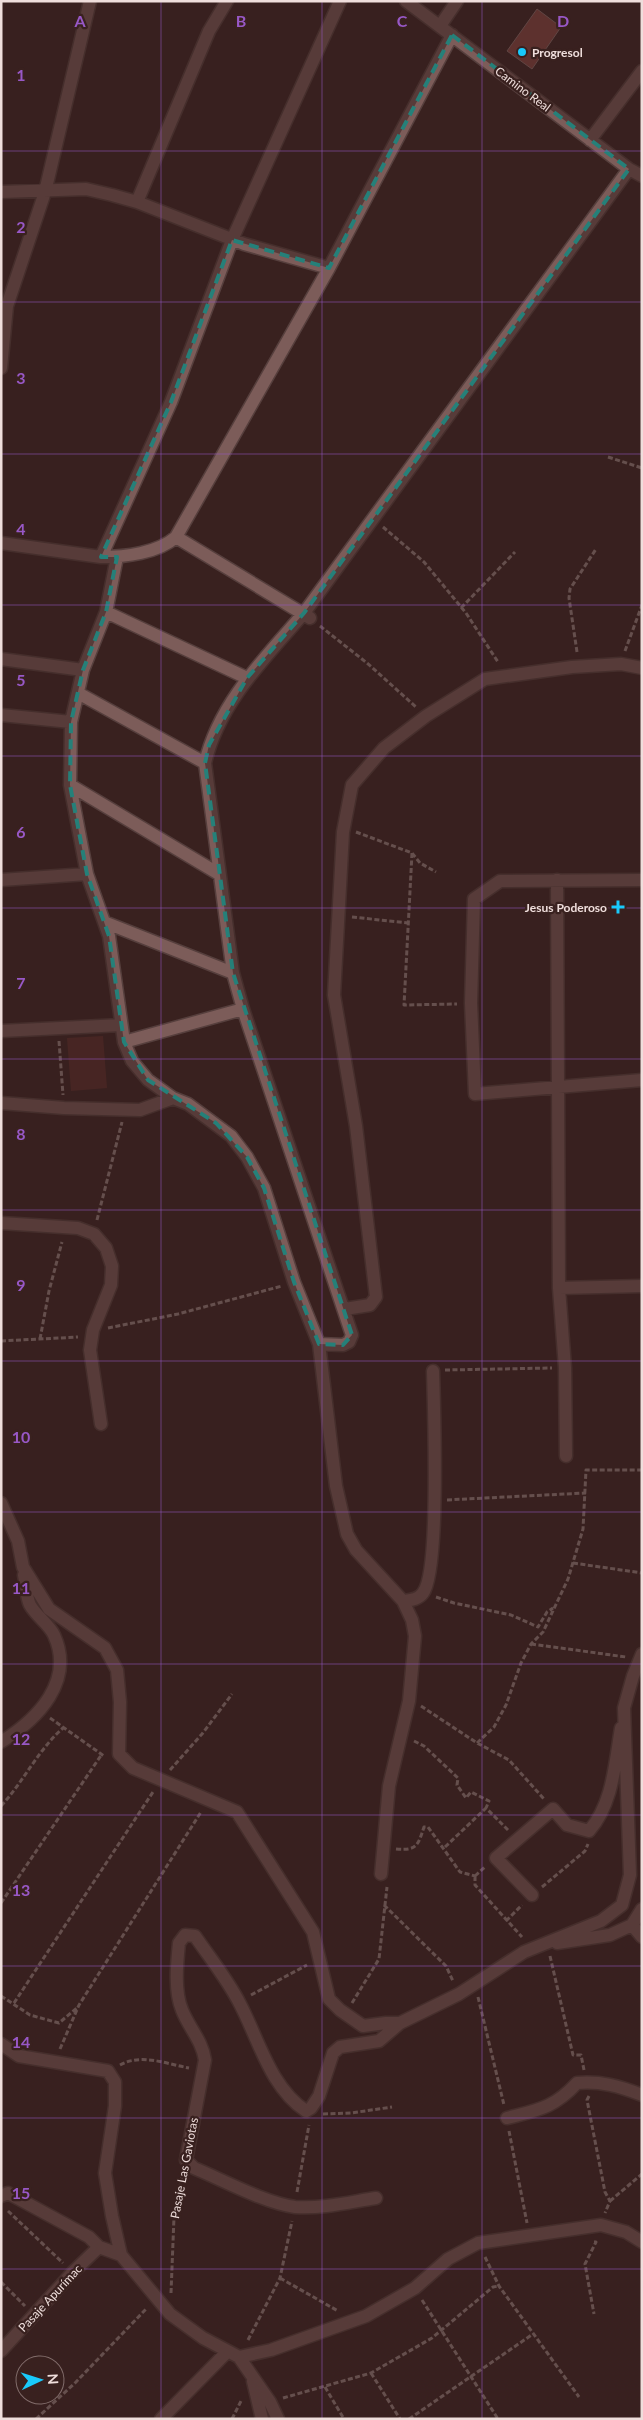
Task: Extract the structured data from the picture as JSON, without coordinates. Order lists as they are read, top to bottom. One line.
{"streets":{"street":["Camino Real","Pasaje Las Gaviotas","Pasaje Apurímac"]},"places":{"other":["Progresol"],"health":["Jesus Poderoso"]},"north":"right","grid":{"columns":["A","B","C","D"],"rows":["1","2","3","4","5","6","7","8","9","10","11","12","13","14","15"]}}
